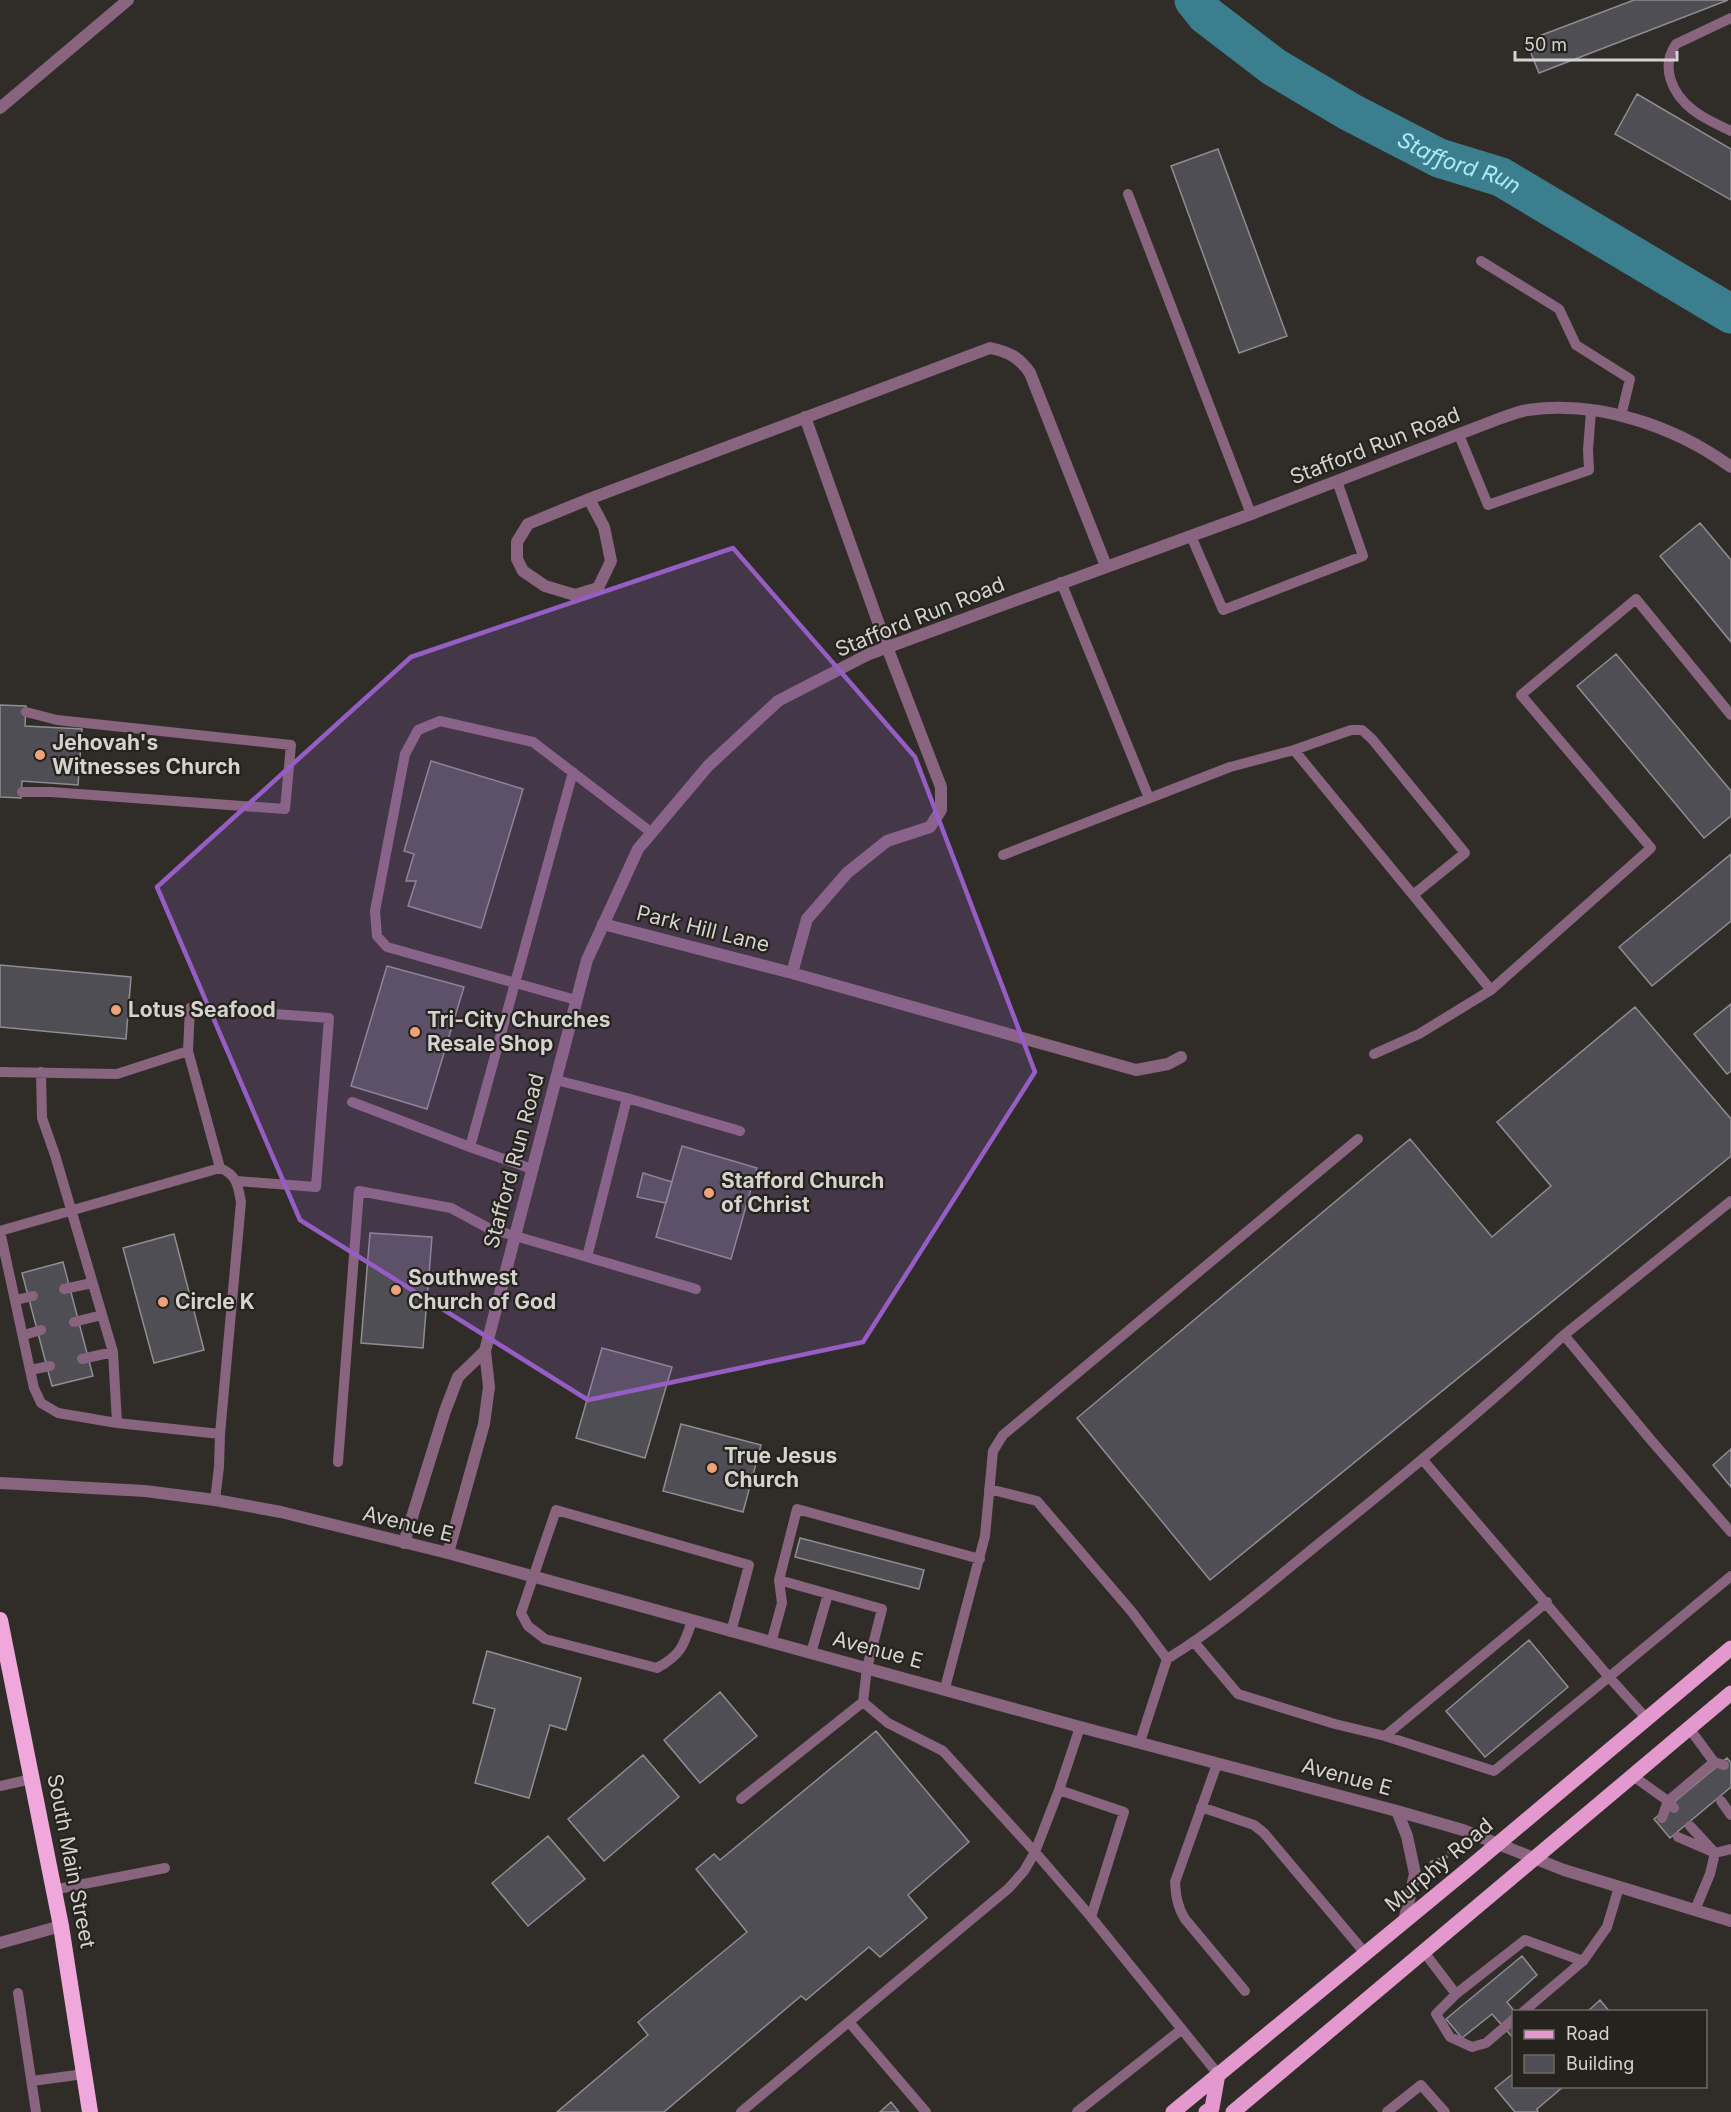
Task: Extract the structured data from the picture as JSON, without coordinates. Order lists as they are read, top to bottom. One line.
{"streets":{"highway":["South Main Street"],"main road":["Murphy Road"],"street":["Stafford Run Road","Park Hill Lane","Avenue E"]},"crossings":[["Stafford Run Road","Park Hill Lane"],["Stafford Run Road","Avenue E"],["Avenue E","Murphy Road"]],"water":["Stafford Run"],"places":["Jehovah's Witnesses Church","Lotus Seafood","Tri-City Churches Resale Shop","Stafford Church of Christ","Southwest Church of God","Circle K","True Jesus Church"],"legend":["Road","Building"],"scale_bar":"50 m"}
